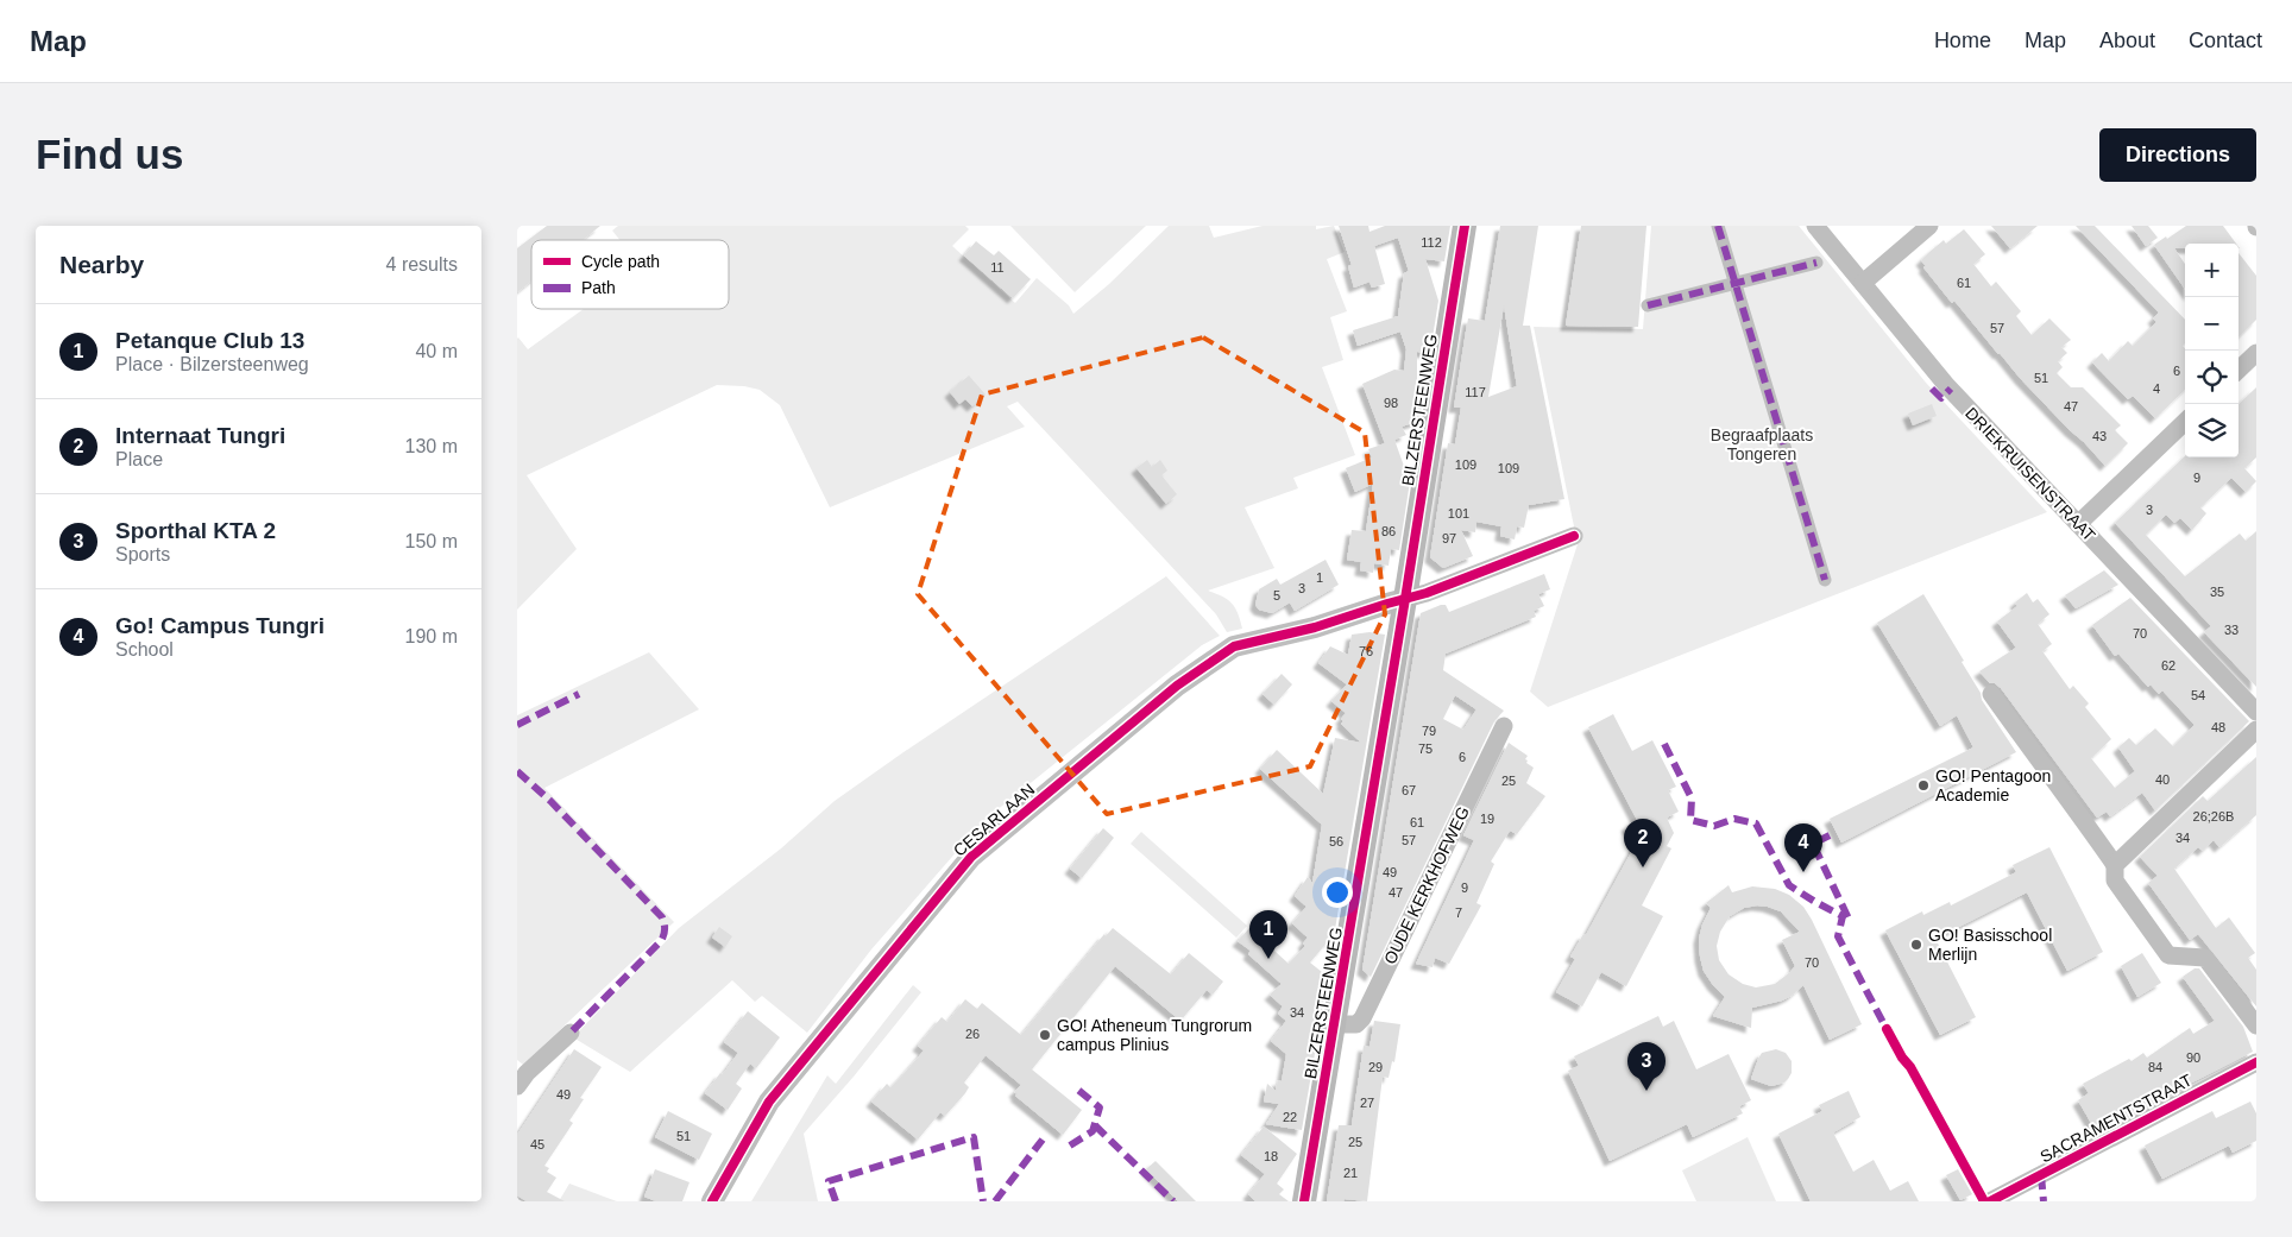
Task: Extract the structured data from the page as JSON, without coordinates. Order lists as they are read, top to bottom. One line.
{"streets":{"main road":["BILZERSTEENWEG"],"street":["DRIEKRUISENSTRAAT","CESARLAAN","OUDE KERKHOFWEG","SACRAMENTSTRAAT"]},"crossings":[["BILZERSTEENWEG","CESARLAAN"],["BILZERSTEENWEG","OUDE KERKHOFWEG"]],"parks":["Begraafplaats Tongeren"],"places":["GO! Pentagoon Academie","GO! Basisschool Merlijn","GO! Atheneum Tungrorum campus Plinius"],"house_numbers":["112","11","61","57","6","51","4","117","98","47","43","109","109","9","3","101","86","97","1","3","35","5","33","70","76","62","54","48","79","75","6","40","25","67","26;26B","19","61","34","57","56","49","9","47","7","70","34","26","90","29","84","49","27","22","51","25","45","18","21"],"legend":["Cycle path","Path"],"page":{"header":"Map","nav":["Home","Map","About","Contact"],"buttons":"Directions","title":"Find us","heading":["Nearby","4 results"],"map_buttons":["+","−"],"list":[{"mark":"1","name":"Petanque Club 13","note":"Place · Bilzersteenweg","value":"40 m"},{"mark":"2","name":"Internaat Tungri","note":"Place","value":"130 m"},{"mark":"3","name":"Sporthal KTA 2","note":"Sports","value":"150 m"},{"mark":"4","name":"Go! Campus Tungri","note":"School","value":"190 m"}],"pins":["2","4","1","3"]}}
